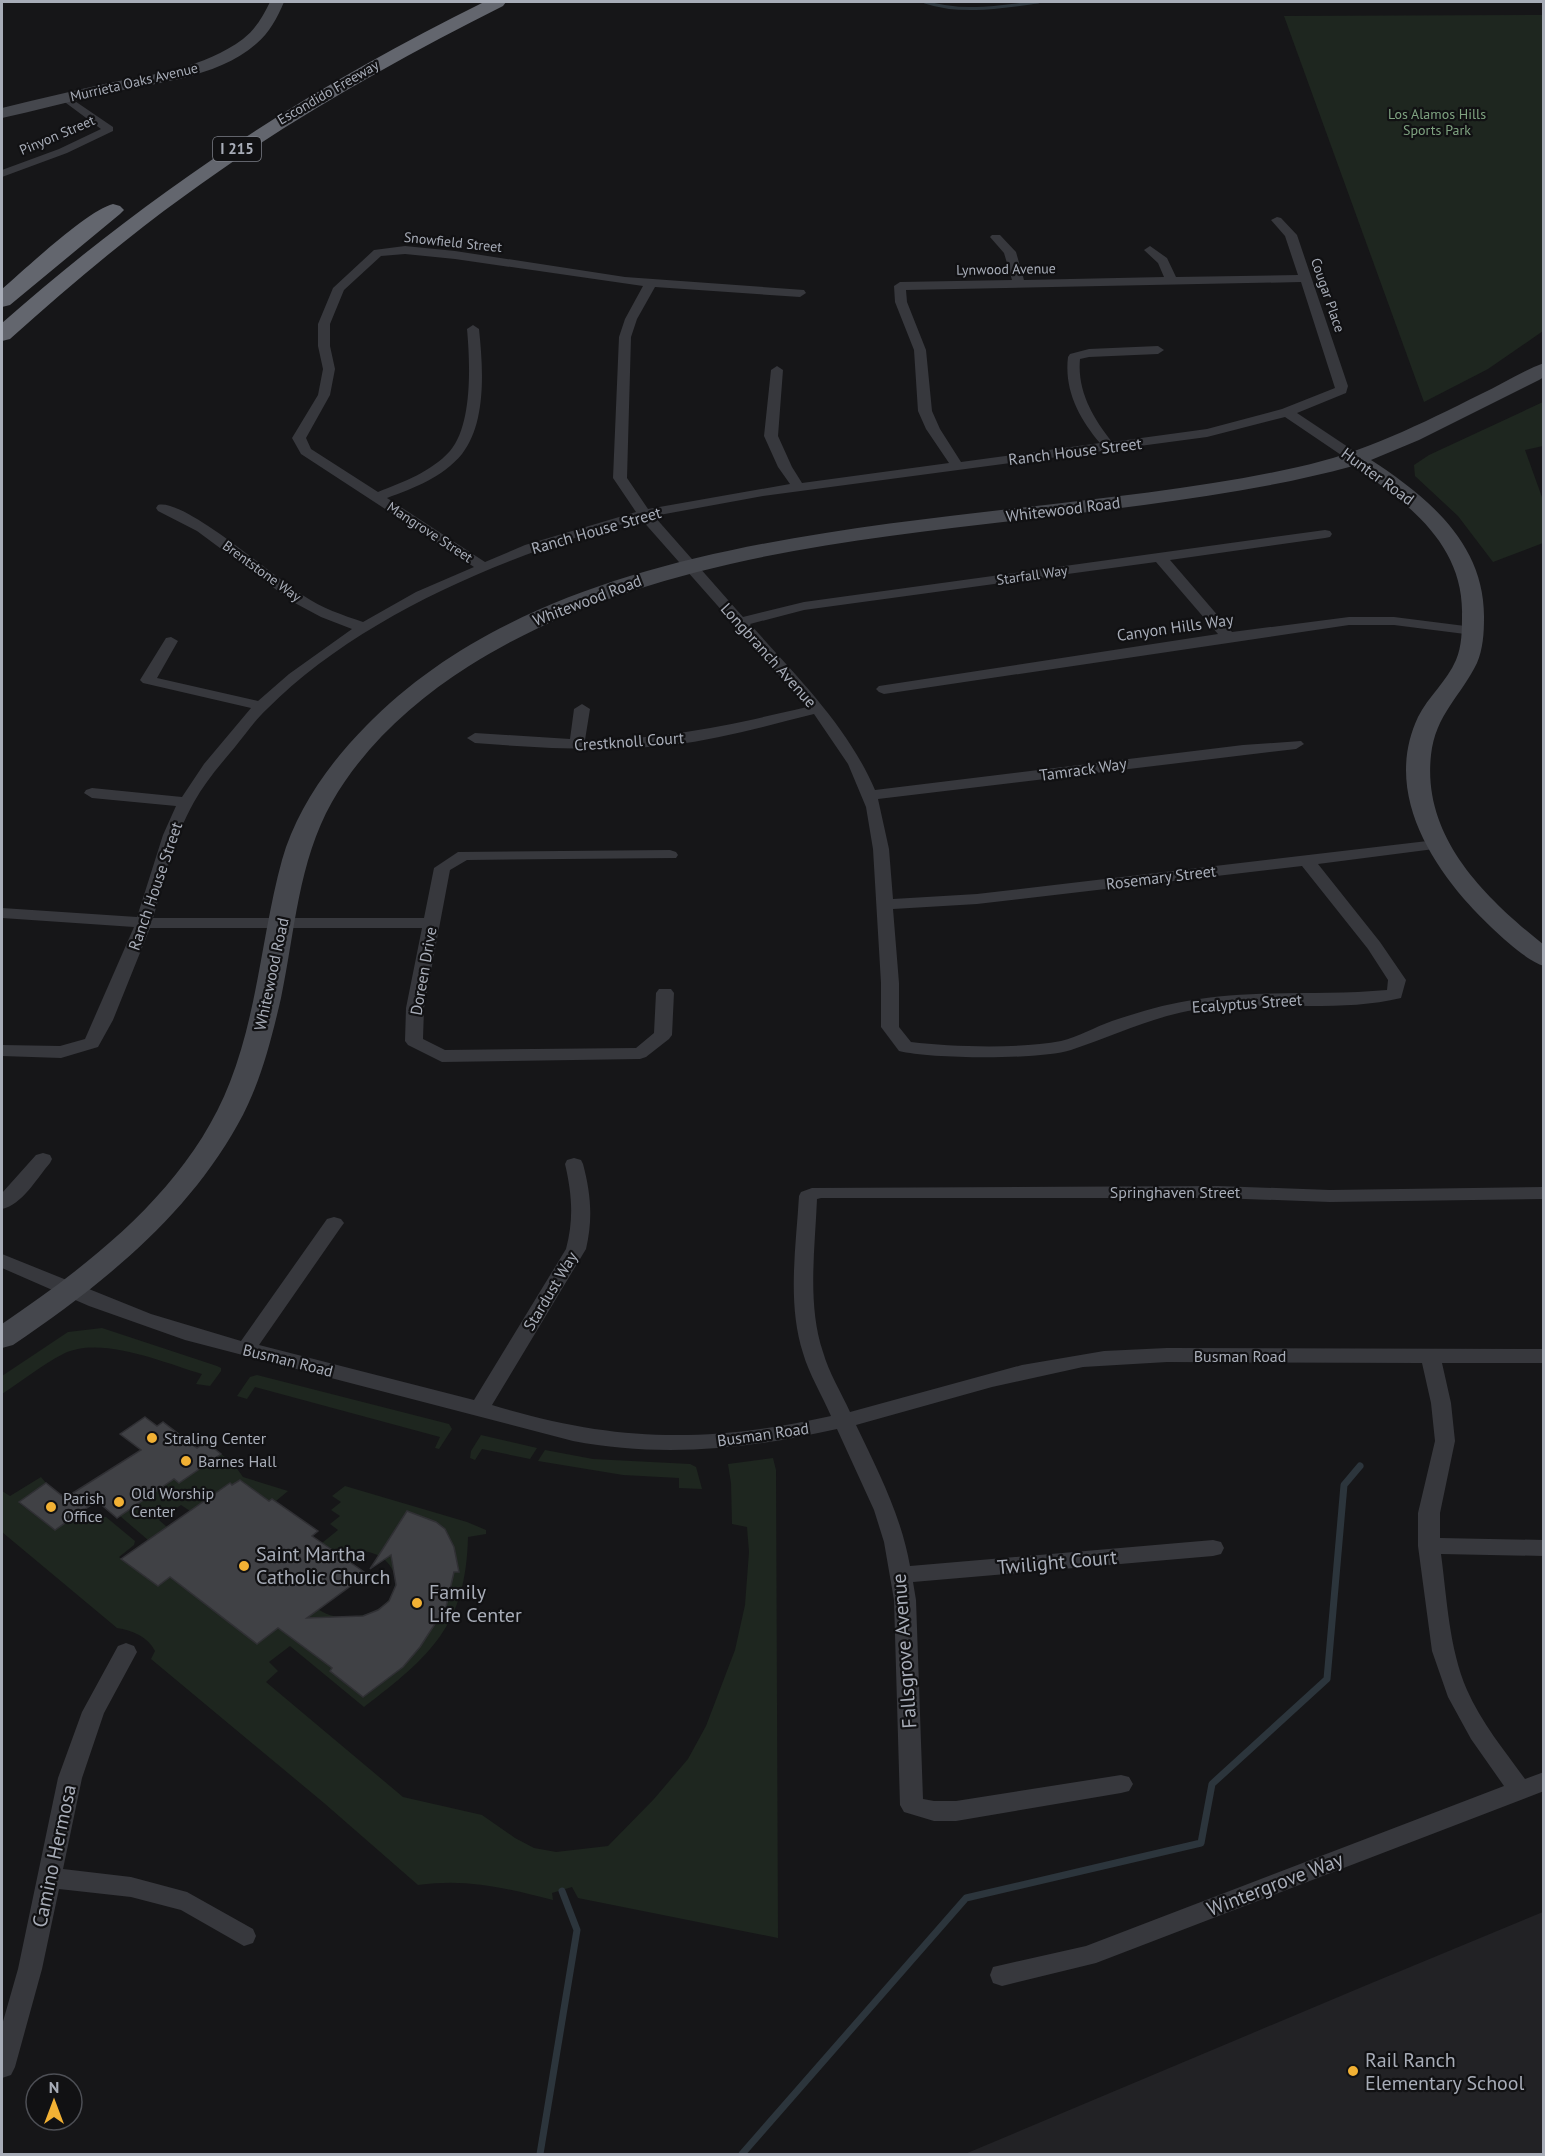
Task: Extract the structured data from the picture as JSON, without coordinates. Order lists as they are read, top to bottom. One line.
{"streets":{"highway":["Escondido Freeway","I 215"],"main road":["Murrieta Oaks Avenue","Hunter Road","Whitewood Road"],"street":["Pinyon Street","Snowfield Street","Lynwood Avenue","Cougar Place","Ranch House Street","Mangrove Street","Brentstone Way","Starfall Way","Canyon Hills Way","Longbranch Avenue","Crestknoll Court","Tamrack Way","Rosemary Street","Doreen Drive","Ecalyptus Street","Springhaven Street","Stardust Way","Busman Road","Twilight Court","Fallsgrove Avenue","Camino Hermosa","Wintergrove Way"]},"crossings":[["Murrieta Oaks Avenue","Pinyon Street"],["Snowfield Street","Mangrove Street"],["Snowfield Street","Longbranch Avenue"],["Lynwood Avenue","Cougar Place"],["Lynwood Avenue","Ranch House Street"],["Cougar Place","Ranch House Street"],["Ranch House Street","Hunter Road"],["Ranch House Street","Mangrove Street"],["Ranch House Street","Brentstone Way"],["Ranch House Street","Longbranch Avenue"],["Hunter Road","Whitewood Road"],["Hunter Road","Canyon Hills Way"],["Hunter Road","Rosemary Street"],["Whitewood Road","Longbranch Avenue"],["Whitewood Road","Busman Road"],["Starfall Way","Longbranch Avenue"],["Longbranch Avenue","Crestknoll Court"],["Longbranch Avenue","Tamrack Way"],["Longbranch Avenue","Rosemary Street"],["Longbranch Avenue","Ecalyptus Street"],["Rosemary Street","Ecalyptus Street"],["Springhaven Street","Fallsgrove Avenue"],["Stardust Way","Busman Road"],["Busman Road","Fallsgrove Avenue"],["Twilight Court","Fallsgrove Avenue"]],"parks":["Los Alamos Hills Sports Park"],"places":["Straling Center","Barnes Hall","Old Worship Center","Parish Office","Saint Martha Catholic Church","Family Life Center","Rail Ranch Elementary School"],"north":"top"}
